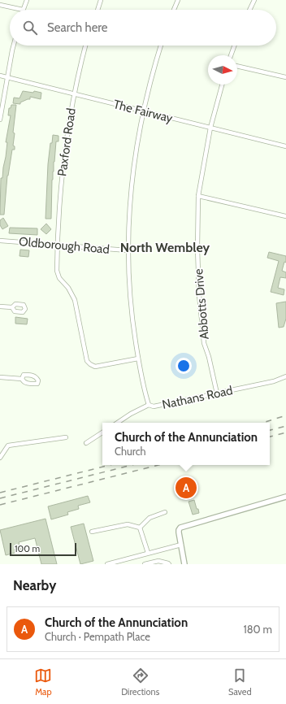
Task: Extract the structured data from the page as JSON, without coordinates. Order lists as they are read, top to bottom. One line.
{"streets":{"street":["The Fairway","Paxford Road","Oldborough Road","Abbotts Drive","Nathans Road"]},"crossings":[["The Fairway","Paxford Road"],["The Fairway","Abbotts Drive"],["Paxford Road","Oldborough Road"],["Abbotts Drive","Nathans Road"]],"districts":["North Wembley"],"scale_bar":"100 m","north":"right","page":{"search":"Search here","popup":["Church of the Annunciation","Church"],"pins":"A","scale":"100 m","heading":"Nearby","list":[{"mark":"A","name":"Church of the Annunciation","note":"Church · Pempath Place","value":"180 m"}],"nav":["Map","Directions","Saved"]}}
